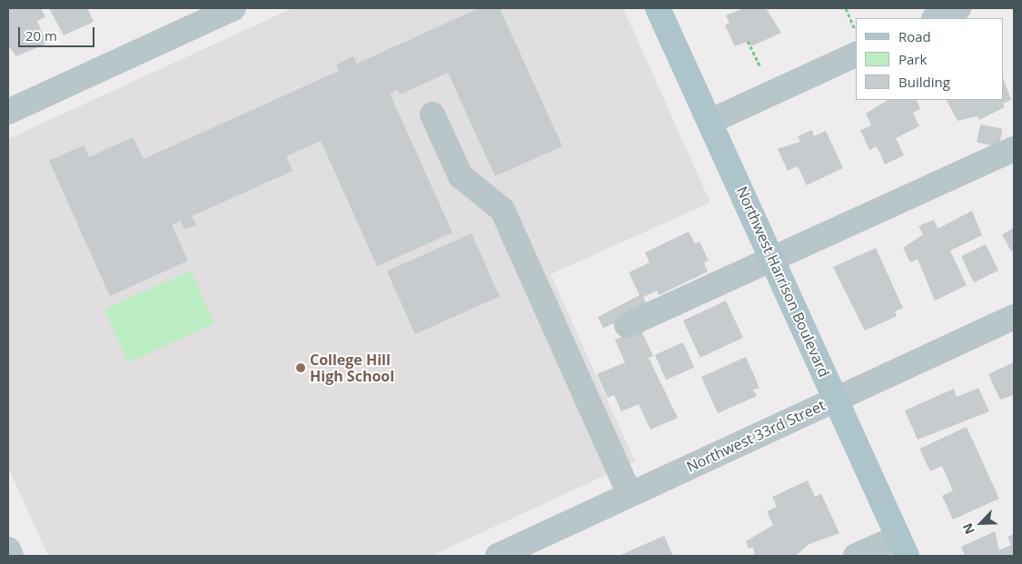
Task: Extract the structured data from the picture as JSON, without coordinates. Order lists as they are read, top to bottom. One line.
{"streets":{"main road":["Northwest Harrison Boulevard"],"street":["Northwest 33rd Street"]},"crossings":[["Northwest Harrison Boulevard","Northwest 33rd Street"]],"places":["College Hill High School"],"legend":["Road","Park","Building"],"scale_bar":"20 m","north":"bottom left"}
